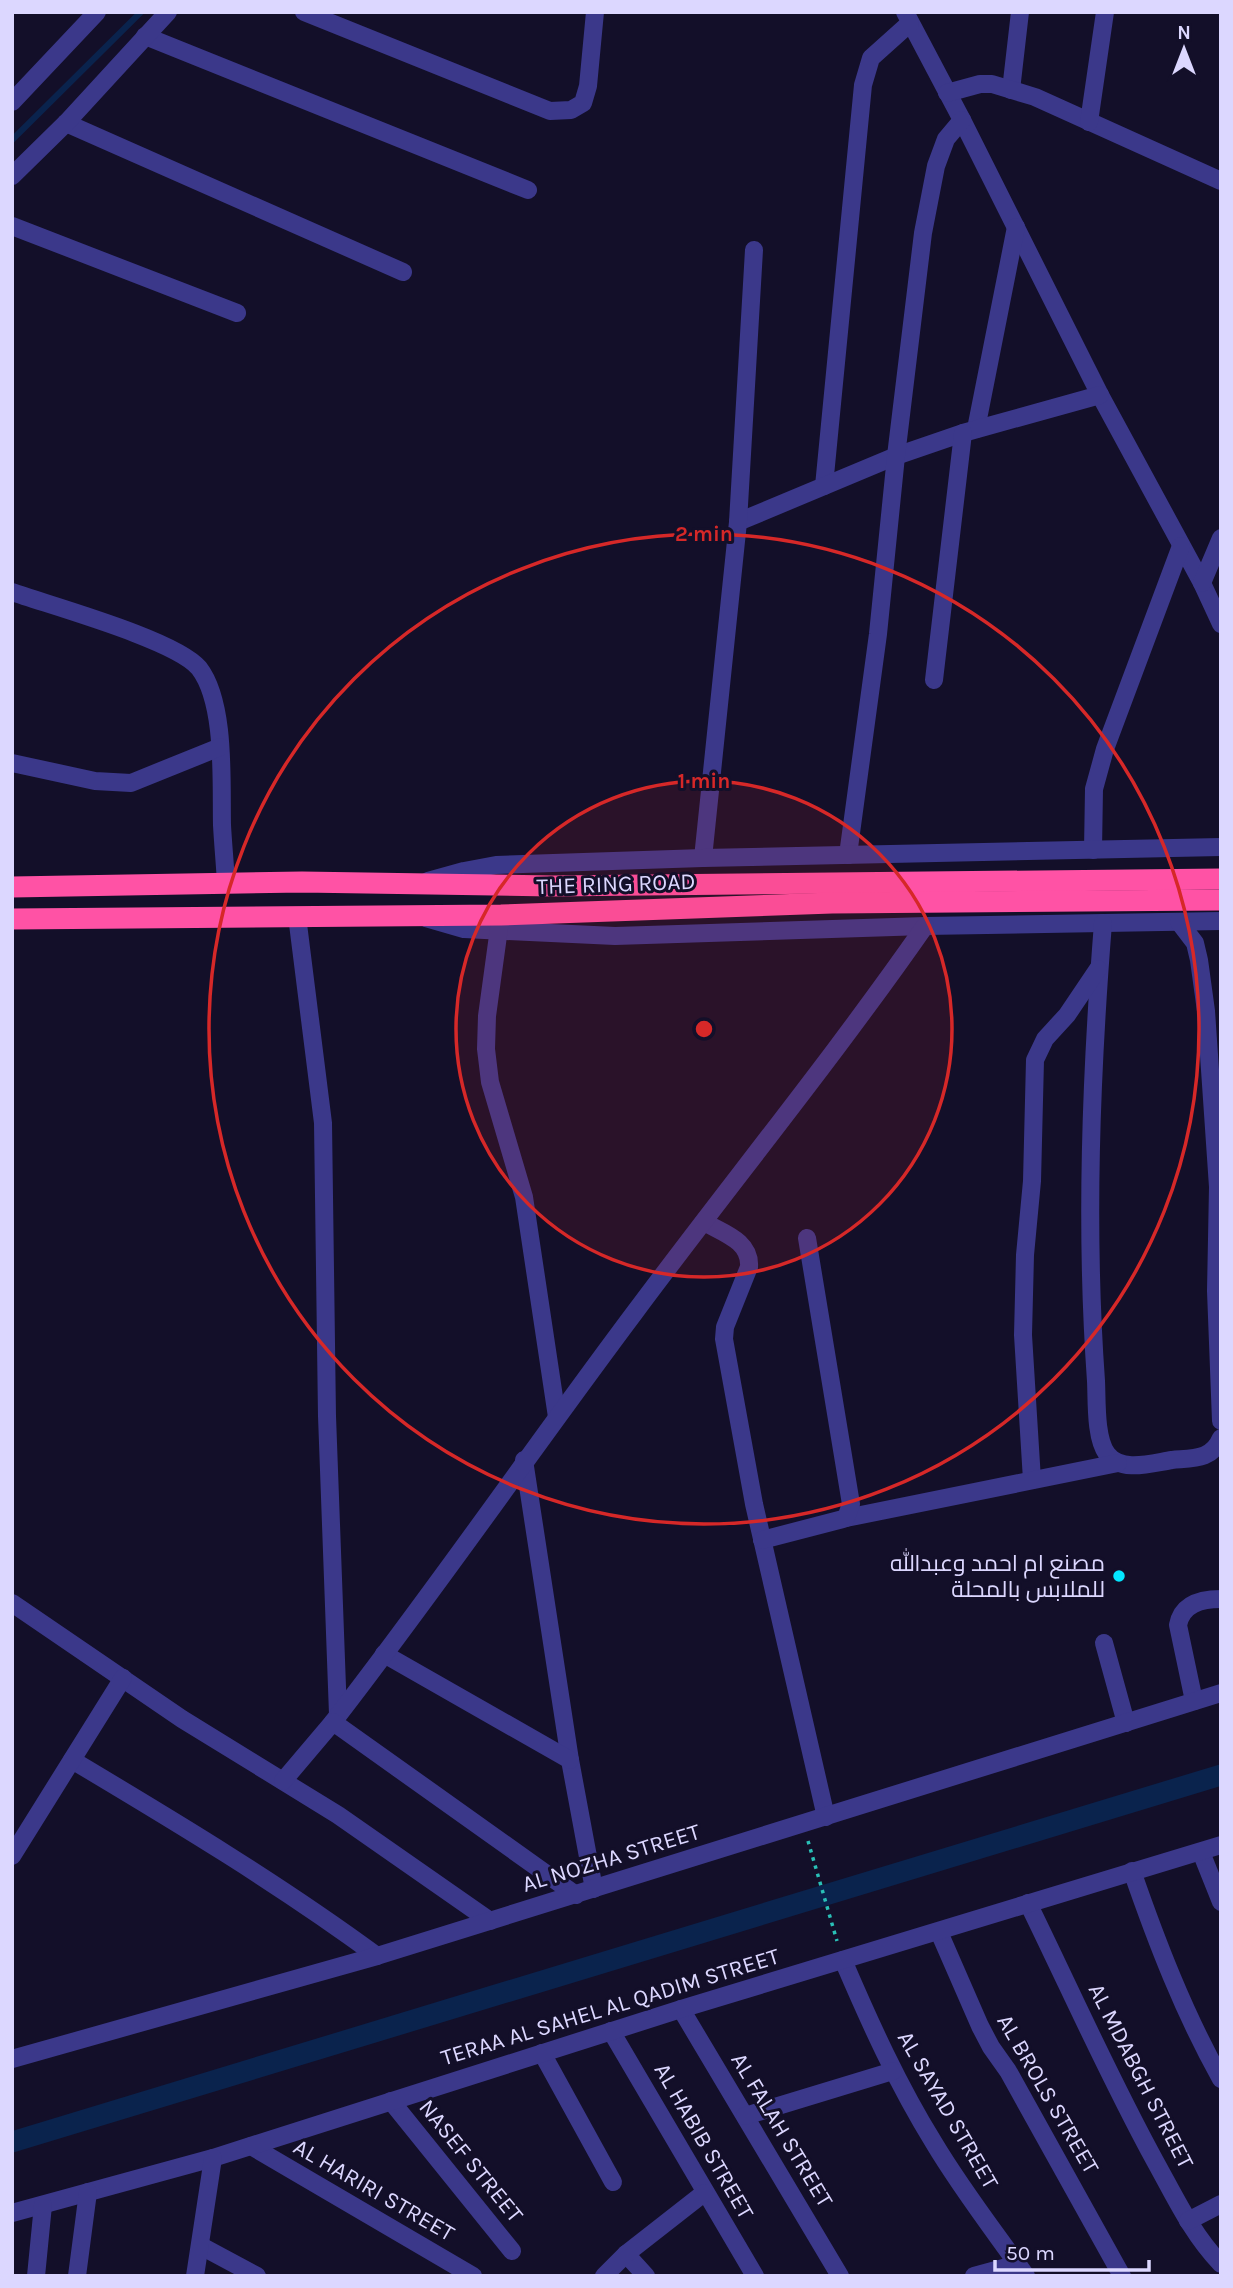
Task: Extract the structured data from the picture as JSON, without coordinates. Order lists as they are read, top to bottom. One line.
{"streets":{"highway":["THE RING ROAD"],"street":["AL NOZHA STREET","TERAA AL SAHEL AL QADIM STREET","AL MDABGH STREET","AL BROLS STREET","AL SAYAD STREET","AL FALAH STREET","AL HABIB STREET","NASEF STREET","AL HARIRI STREET"]},"crossings":[["TERAA AL SAHEL AL QADIM STREET","AL MDABGH STREET"],["TERAA AL SAHEL AL QADIM STREET","AL BROLS STREET"],["TERAA AL SAHEL AL QADIM STREET","AL SAYAD STREET"],["TERAA AL SAHEL AL QADIM STREET","AL FALAH STREET"],["TERAA AL SAHEL AL QADIM STREET","AL HABIB STREET"],["TERAA AL SAHEL AL QADIM STREET","NASEF STREET"],["TERAA AL SAHEL AL QADIM STREET","AL HARIRI STREET"]],"places":["مصنع ام احمد وعبدالله للملابس بالمحلة"],"scale_bar":"50 m","north":"top","rings":["2 min","1 min"]}
